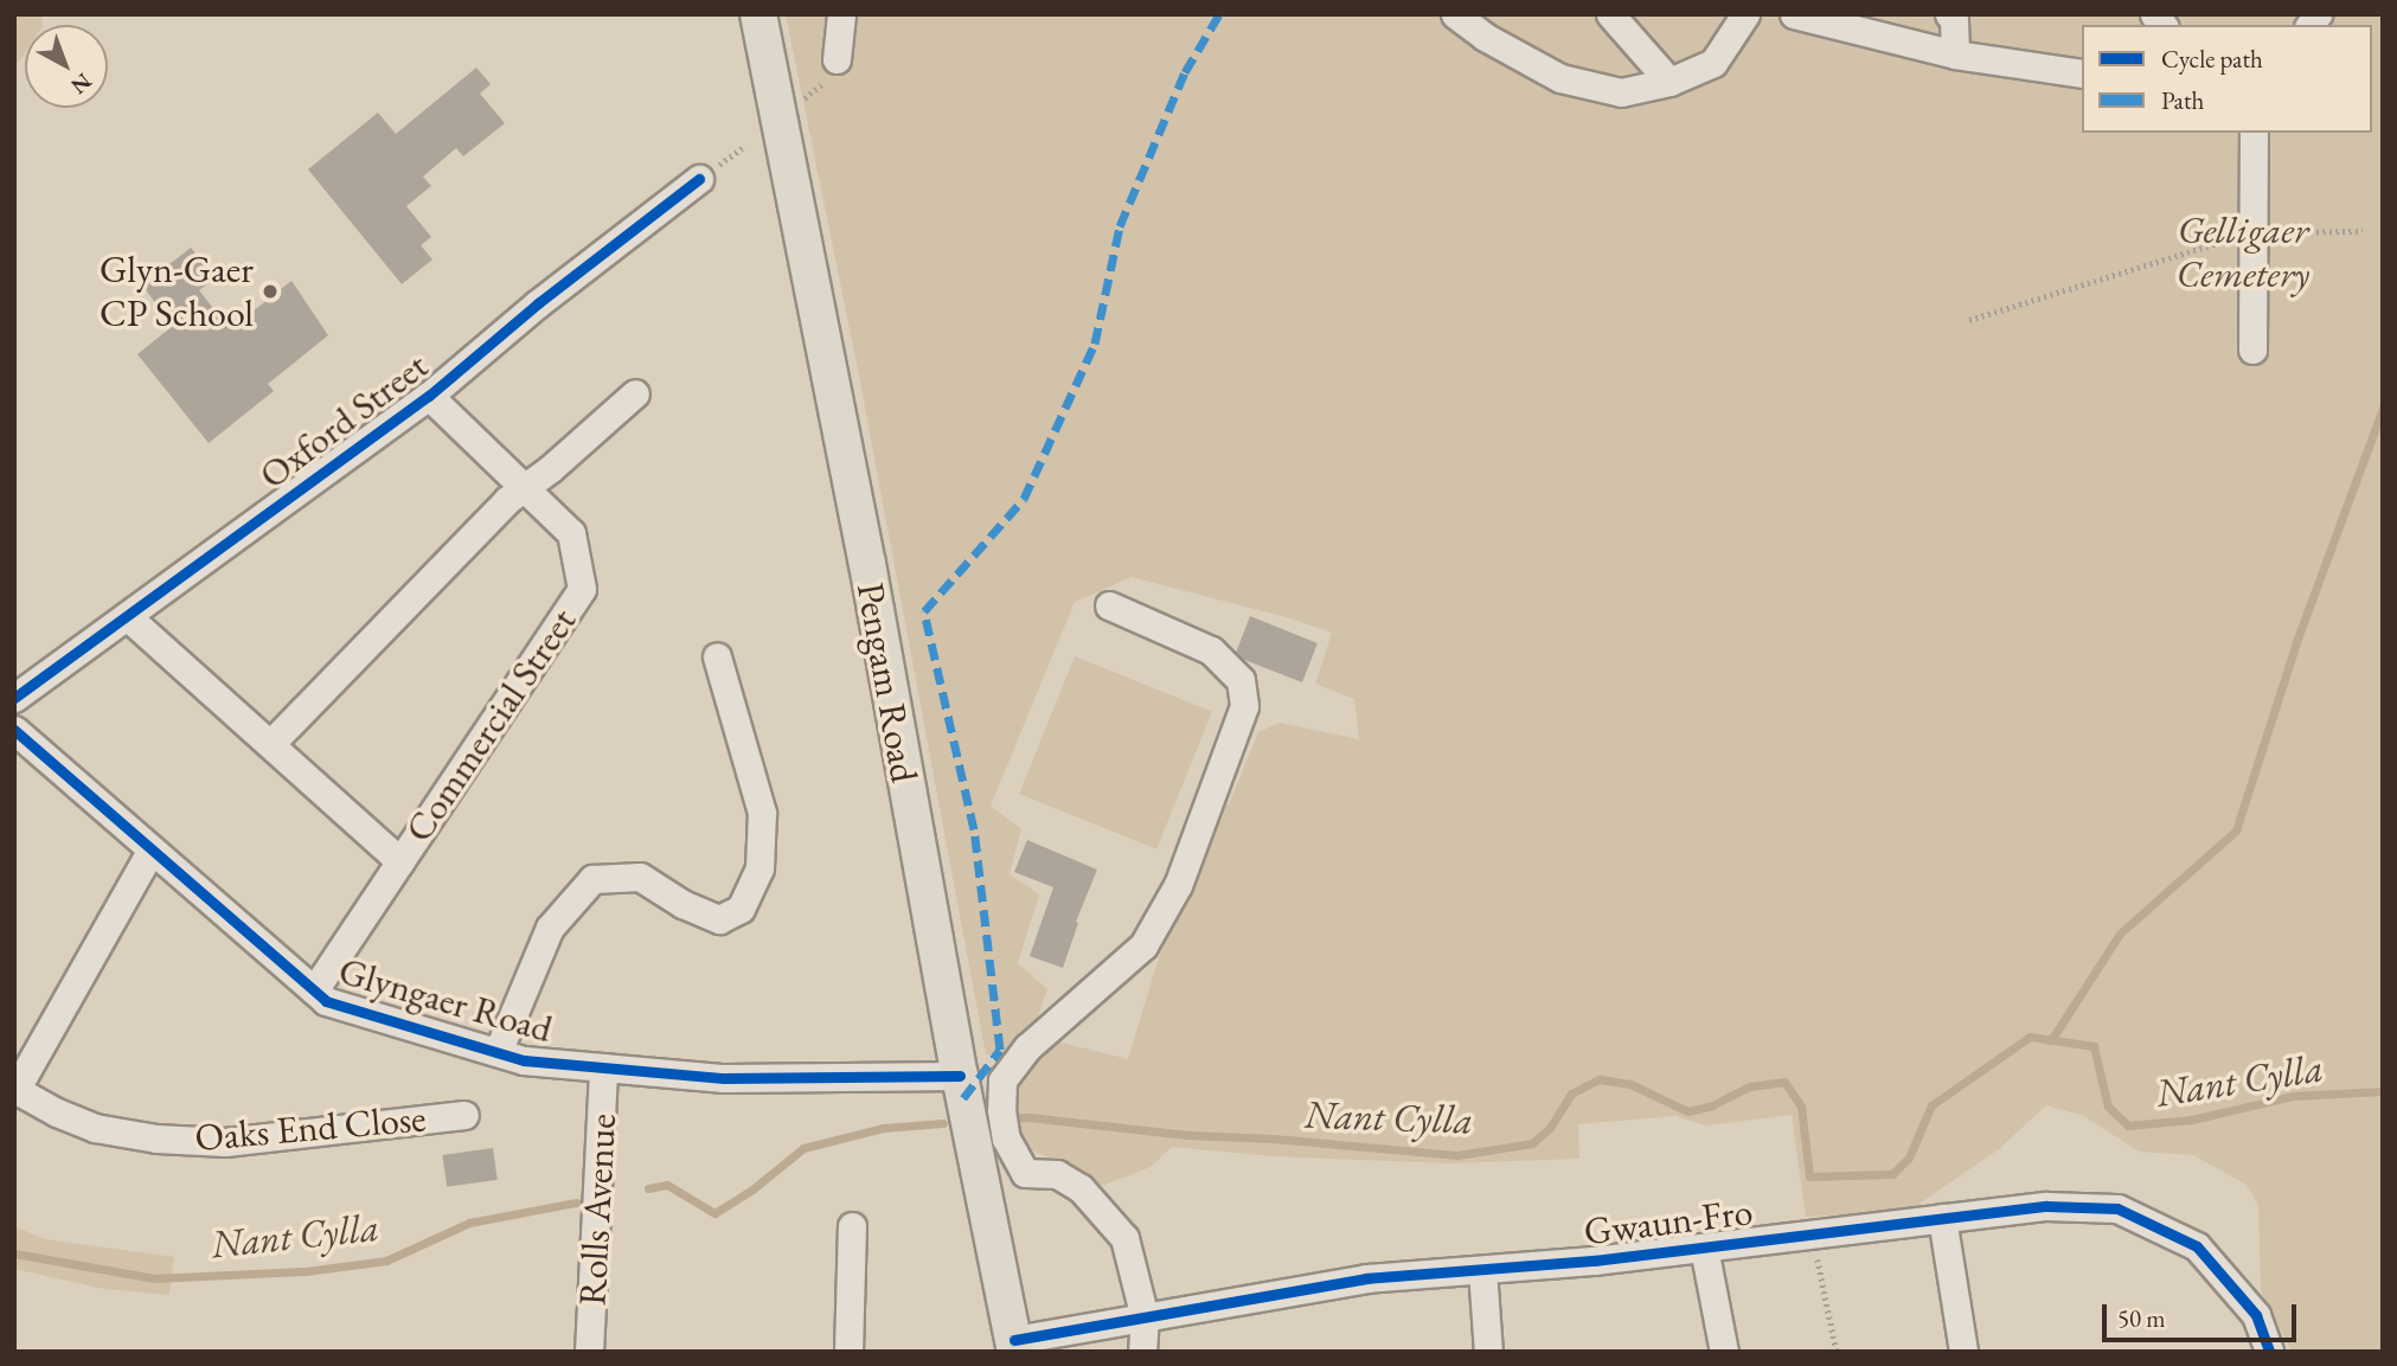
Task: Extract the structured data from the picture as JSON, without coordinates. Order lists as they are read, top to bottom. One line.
{"streets":{"main road":["Pengam Road"],"street":["Oxford Street","Commercial Street","Glyngaer Road","Oaks End Close","Rolls Avenue","Gwaun-Fro"]},"crossings":[["Oxford Street","Commercial Street"],["Pengam Road","Glyngaer Road"],["Pengam Road","Gwaun-Fro"],["Commercial Street","Glyngaer Road"],["Glyngaer Road","Oaks End Close"],["Glyngaer Road","Rolls Avenue"]],"water":["Nant Cylla"],"parks":["Gelligaer Cemetery"],"places":["Glyn-Gaer CP School"],"legend":["Cycle path","Path"],"scale_bar":"50 m","north":"bottom right"}
